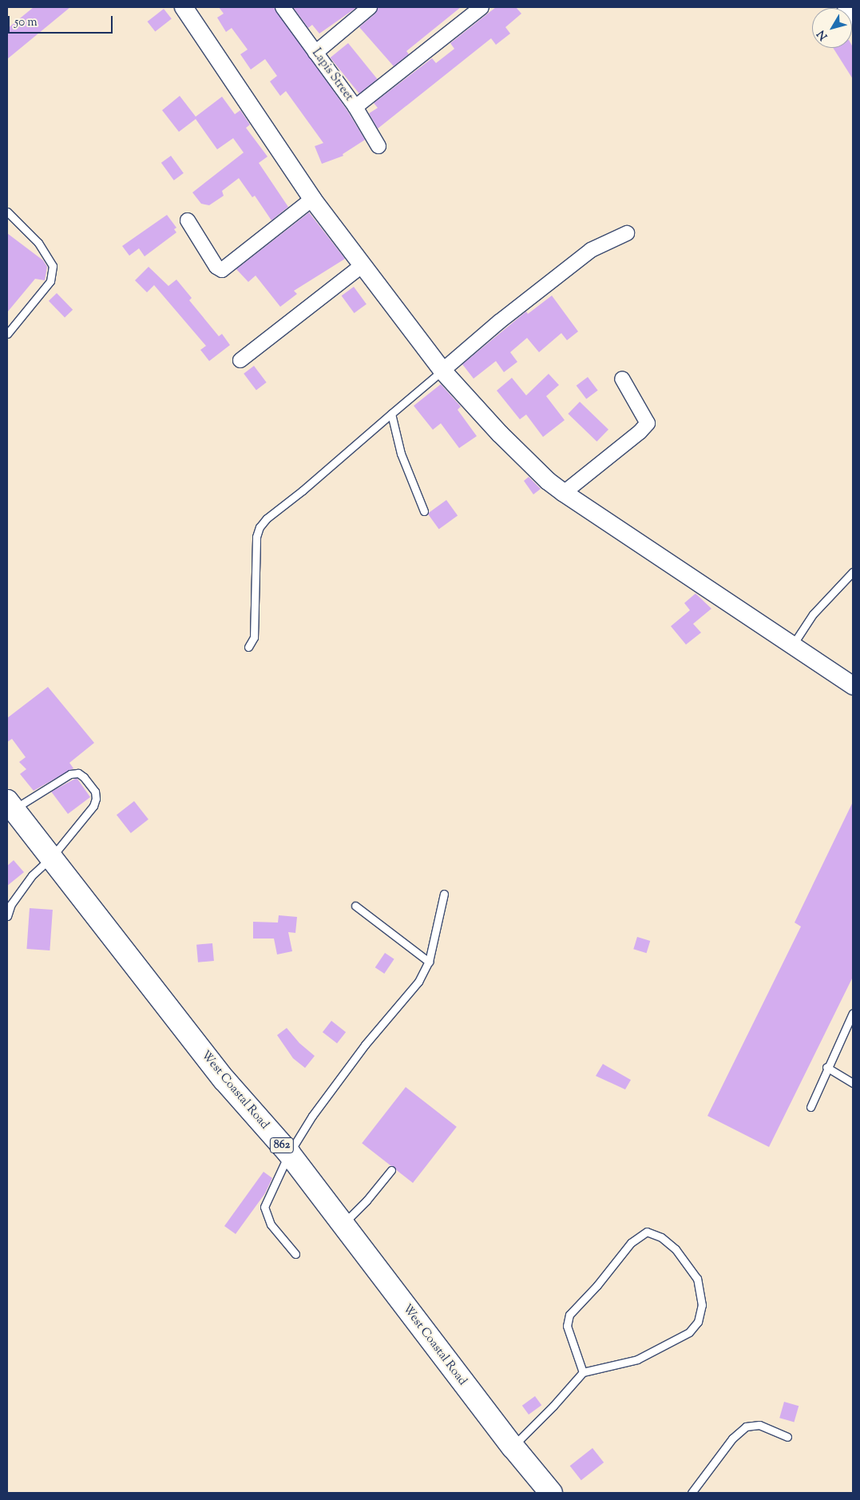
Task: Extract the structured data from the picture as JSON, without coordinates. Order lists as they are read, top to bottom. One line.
{"streets":{"main road":["West Coastal Road","862"],"street":["Lapis Street"]},"scale_bar":"50 m","north":"bottom left"}
